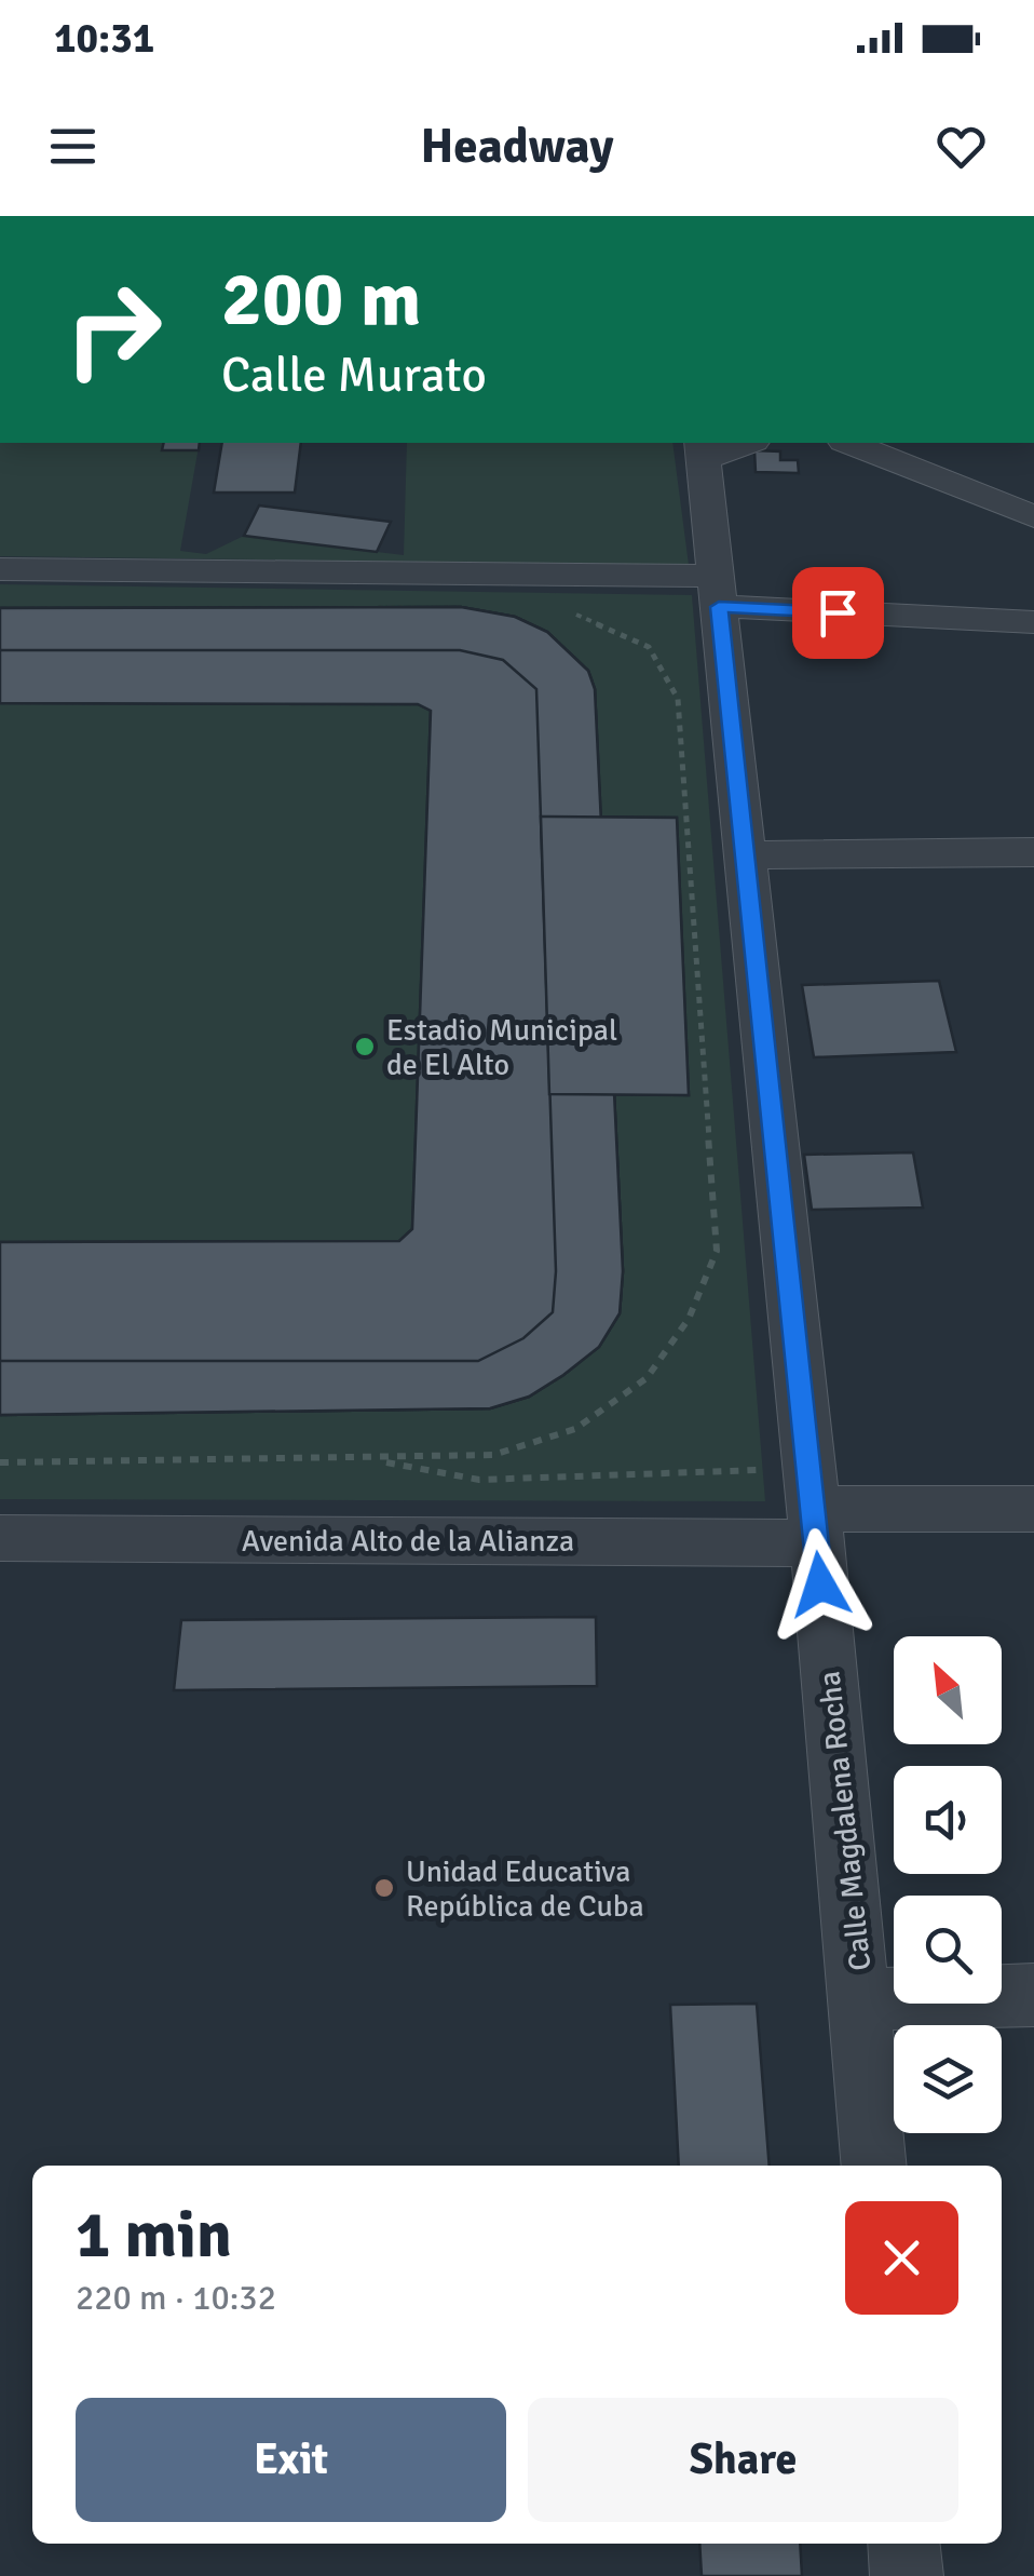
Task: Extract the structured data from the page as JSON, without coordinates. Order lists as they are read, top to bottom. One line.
{"streets":{"street":["Avenida Alto de la Alianza","Calle Magdalena Rocha"]},"crossings":[["Avenida Alto de la Alianza","Calle Magdalena Rocha"]],"places":["Estadio Municipal de El Alto","Unidad Educativa República de Cuba"],"north":"top left","page":{"status":"10:31","header":"Headway","turn":["200 m","Calle Murato"],"heading":["1 min","220 m · 10:32"],"buttons":["Exit","Share"]}}
